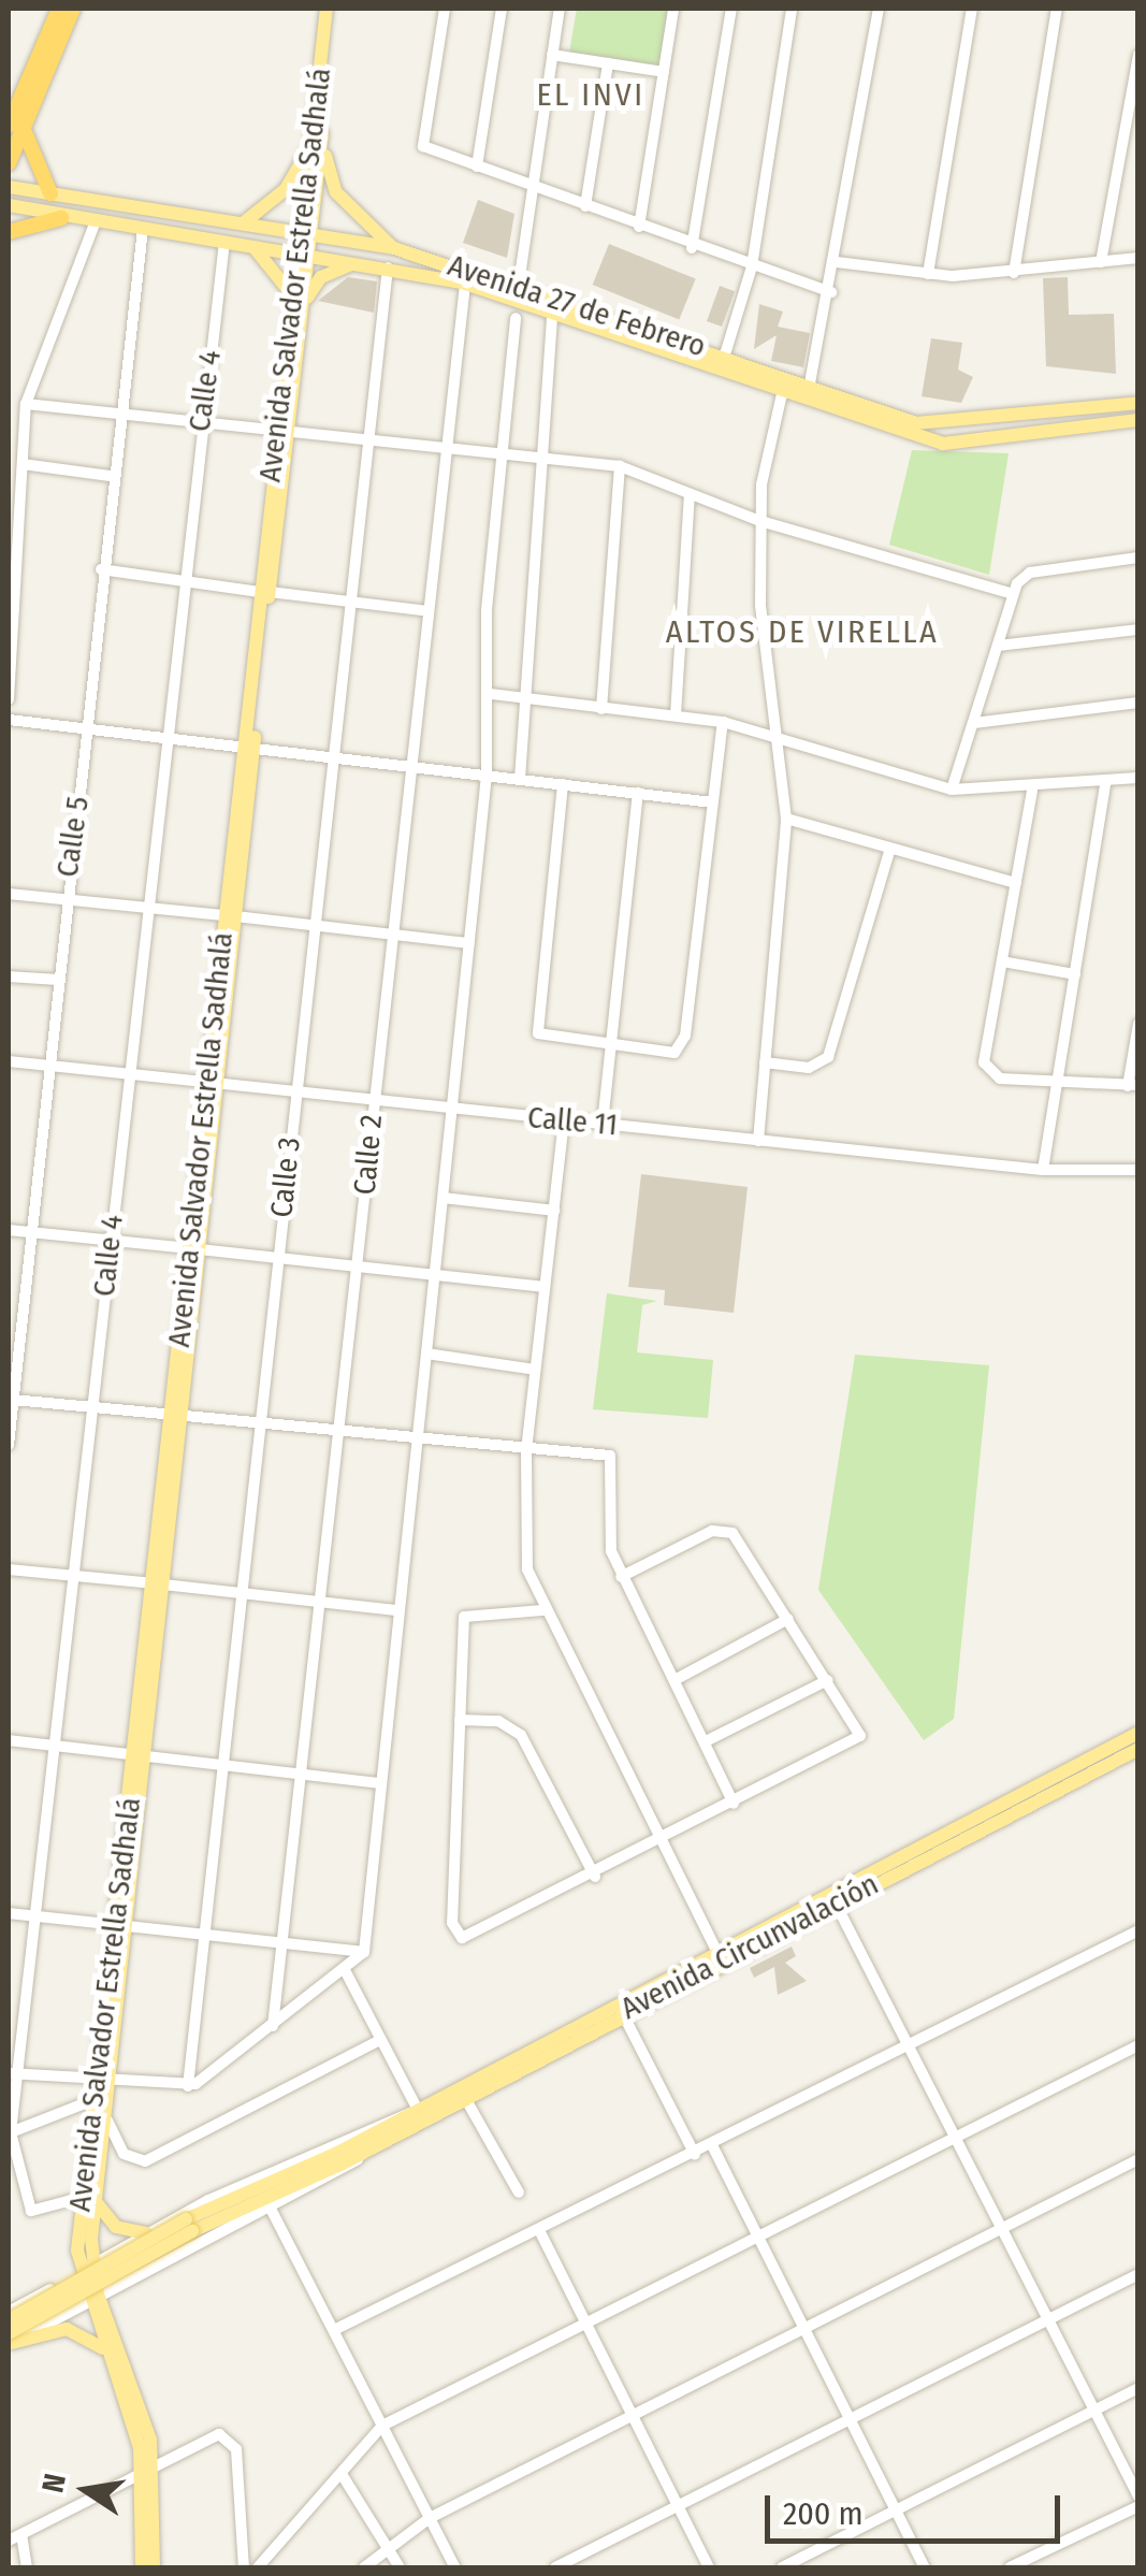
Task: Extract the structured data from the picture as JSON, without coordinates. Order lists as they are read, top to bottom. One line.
{"streets":{"main road":["Avenida Salvador Estrella Sadhalá","Avenida 27 de Febrero","Avenida Circunvalación"],"street":["Calle 4","Calle 5","Calle 11","Calle 2","Calle 3"]},"crossings":[["Avenida Salvador Estrella Sadhalá","Avenida 27 de Febrero"],["Avenida Salvador Estrella Sadhalá","Calle 4"],["Avenida Salvador Estrella Sadhalá","Calle 11"],["Avenida Salvador Estrella Sadhalá","Avenida Circunvalación"],["Avenida 27 de Febrero","Calle 4"],["Avenida 27 de Febrero","Calle 5"],["Avenida 27 de Febrero","Calle 2"],["Avenida 27 de Febrero","Calle 3"],["Calle 4","Calle 11"],["Calle 5","Calle 11"],["Calle 11","Calle 2"],["Calle 11","Calle 3"]],"districts":["EL INVI","ALTOS DE VIRELLA"],"scale_bar":"200 m","north":"left"}
